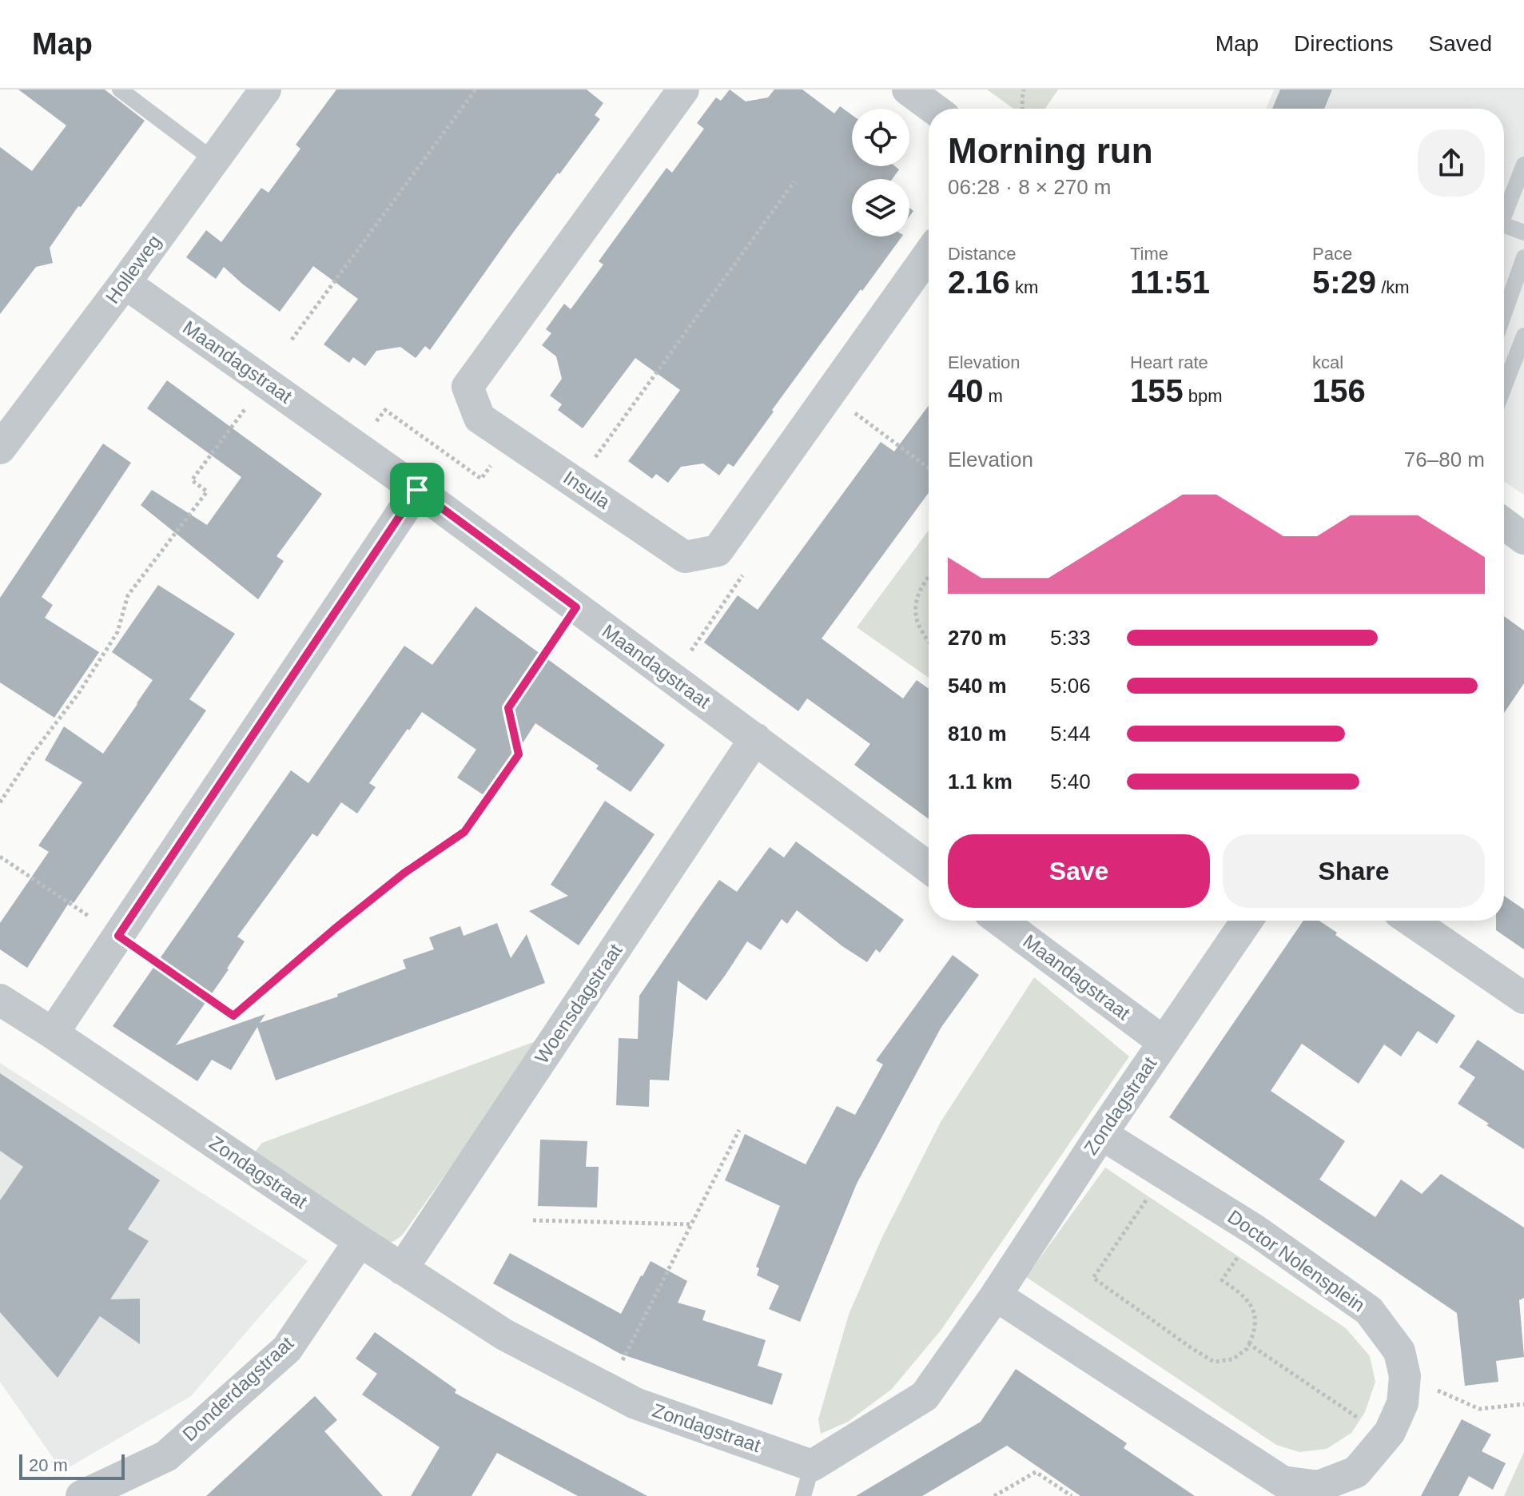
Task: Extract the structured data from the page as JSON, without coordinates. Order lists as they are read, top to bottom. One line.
{"streets":{"street":["Holleweg","Maandagstraat","Insula","Woensdagstraat","Zondagstraat","Doctor Nolensplein","Donderdagstraat"]},"crossings":[["Holleweg","Maandagstraat"],["Maandagstraat","Woensdagstraat"],["Maandagstraat","Zondagstraat"],["Woensdagstraat","Zondagstraat"],["Zondagstraat","Doctor Nolensplein"],["Zondagstraat","Donderdagstraat"]],"scale_bar":"20 m","page":{"header":"Map","nav":["Map","Directions","Saved"],"heading":["Morning run","06:28 · 8 × 270 m"],"stats":[["Distance","2.16 km"],["Time","11:51"],["Pace","5:29 /km"],["Elevation","40 m"],["Heart rate","155 bpm"],["kcal","156"]],"chart":["Elevation","76–80 m"],"list":[{"name":"270 m","note":"5:33"},{"name":"540 m","note":"5:06"},{"name":"810 m","note":"5:44"},{"name":"1.1 km","note":"5:40"}],"buttons":["Save","Share"],"scale":"20 m"}}
